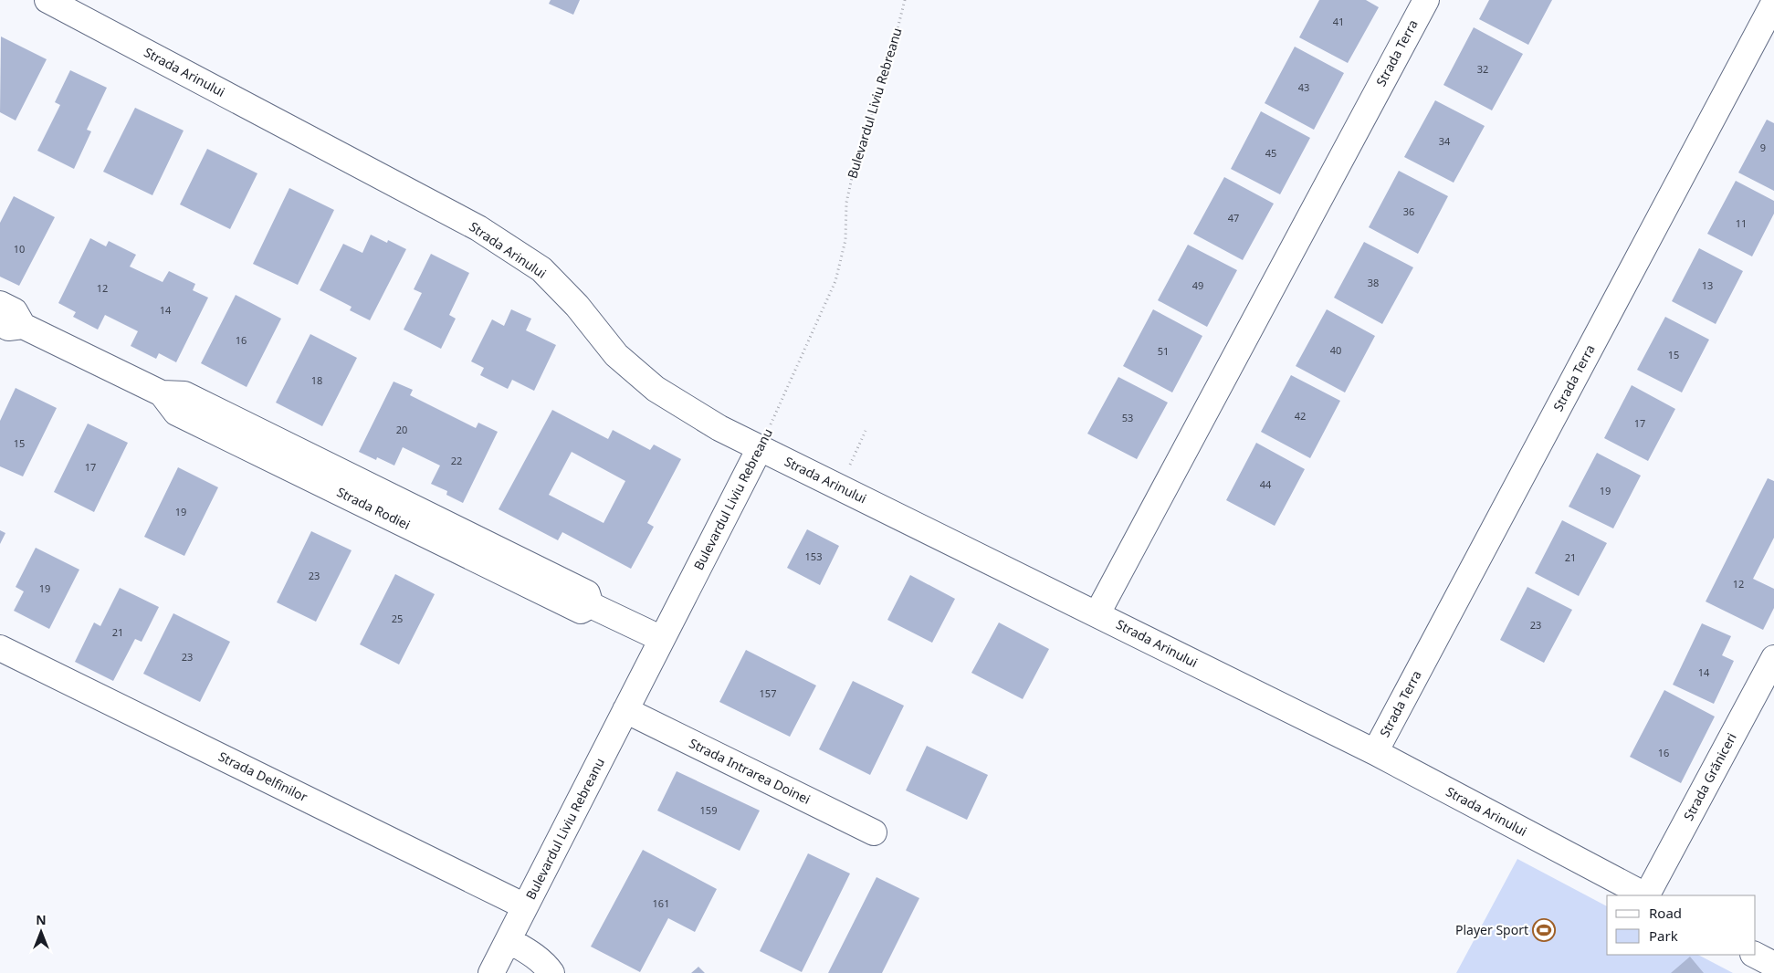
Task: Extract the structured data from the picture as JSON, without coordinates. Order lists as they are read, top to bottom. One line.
{"streets":{"street":["Strada Terra","Strada Arinului","Bulevardul Liviu Rebreanu","Strada Rodiei","Strada Intrarea Doinei","Strada Delfinilor","Strada Grăniceri"]},"crossings":[["Strada Terra","Strada Arinului"],["Strada Arinului","Bulevardul Liviu Rebreanu"],["Bulevardul Liviu Rebreanu","Strada Rodiei"],["Bulevardul Liviu Rebreanu","Strada Intrarea Doinei"],["Bulevardul Liviu Rebreanu","Strada Delfinilor"]],"places":{"sports":["Player Sport"]},"house_numbers":["41","32","43","34","9","45","36","47","11","10","38","49","13","12","14","16","40","51","15","18","42","53","17","20","15","22","17","44","19","19","153","21","23","12","19","25","23","21","23","14","157","16","159","161"],"legend":["Road","Park"],"north":"top"}
